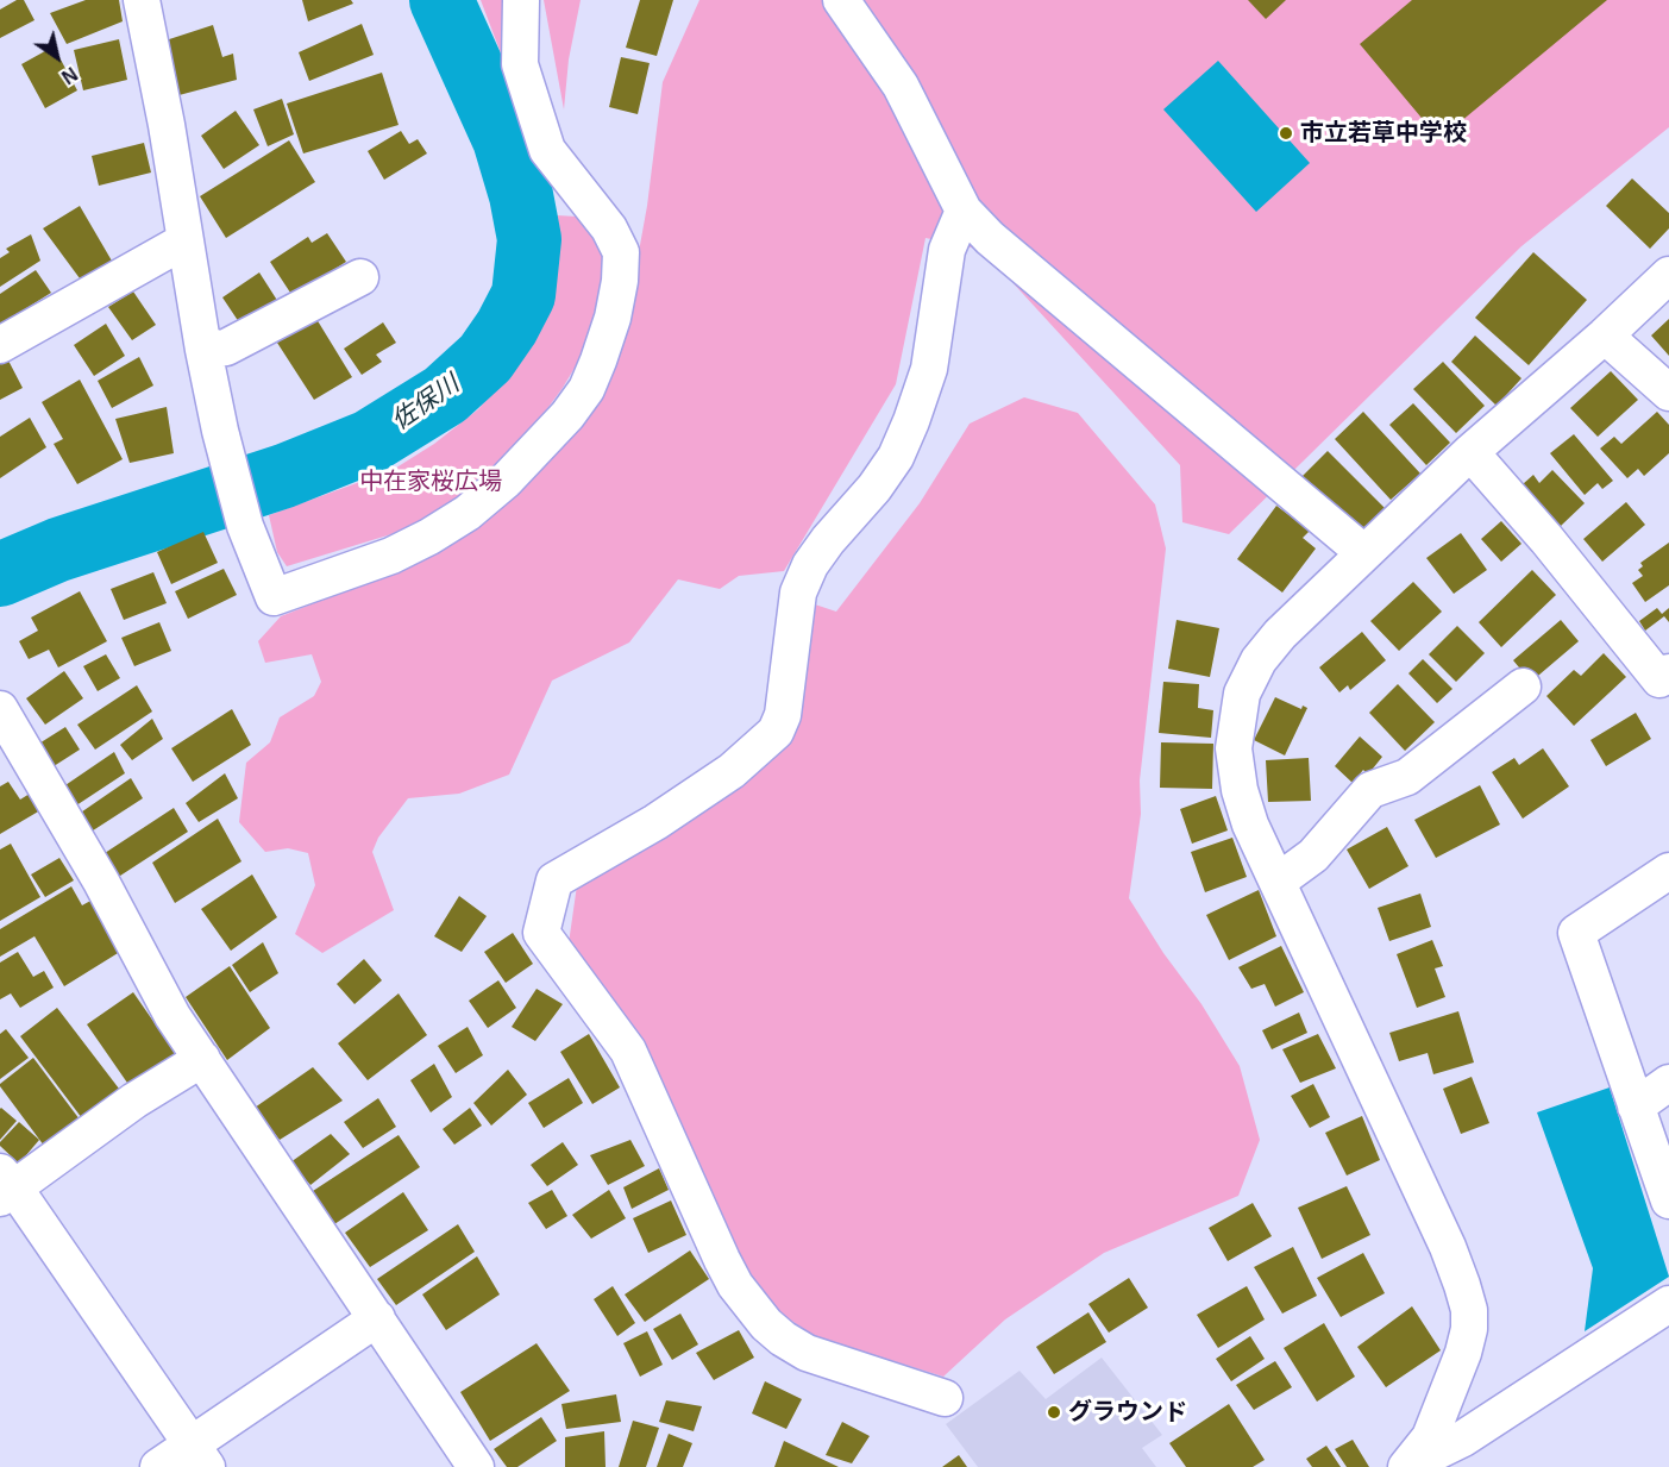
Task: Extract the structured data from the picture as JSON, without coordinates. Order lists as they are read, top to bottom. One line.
{"water":["佐保川"],"parks":["中在家桜広場"],"places":["市立若草中学校","グラウンド"],"north":"bottom right"}
